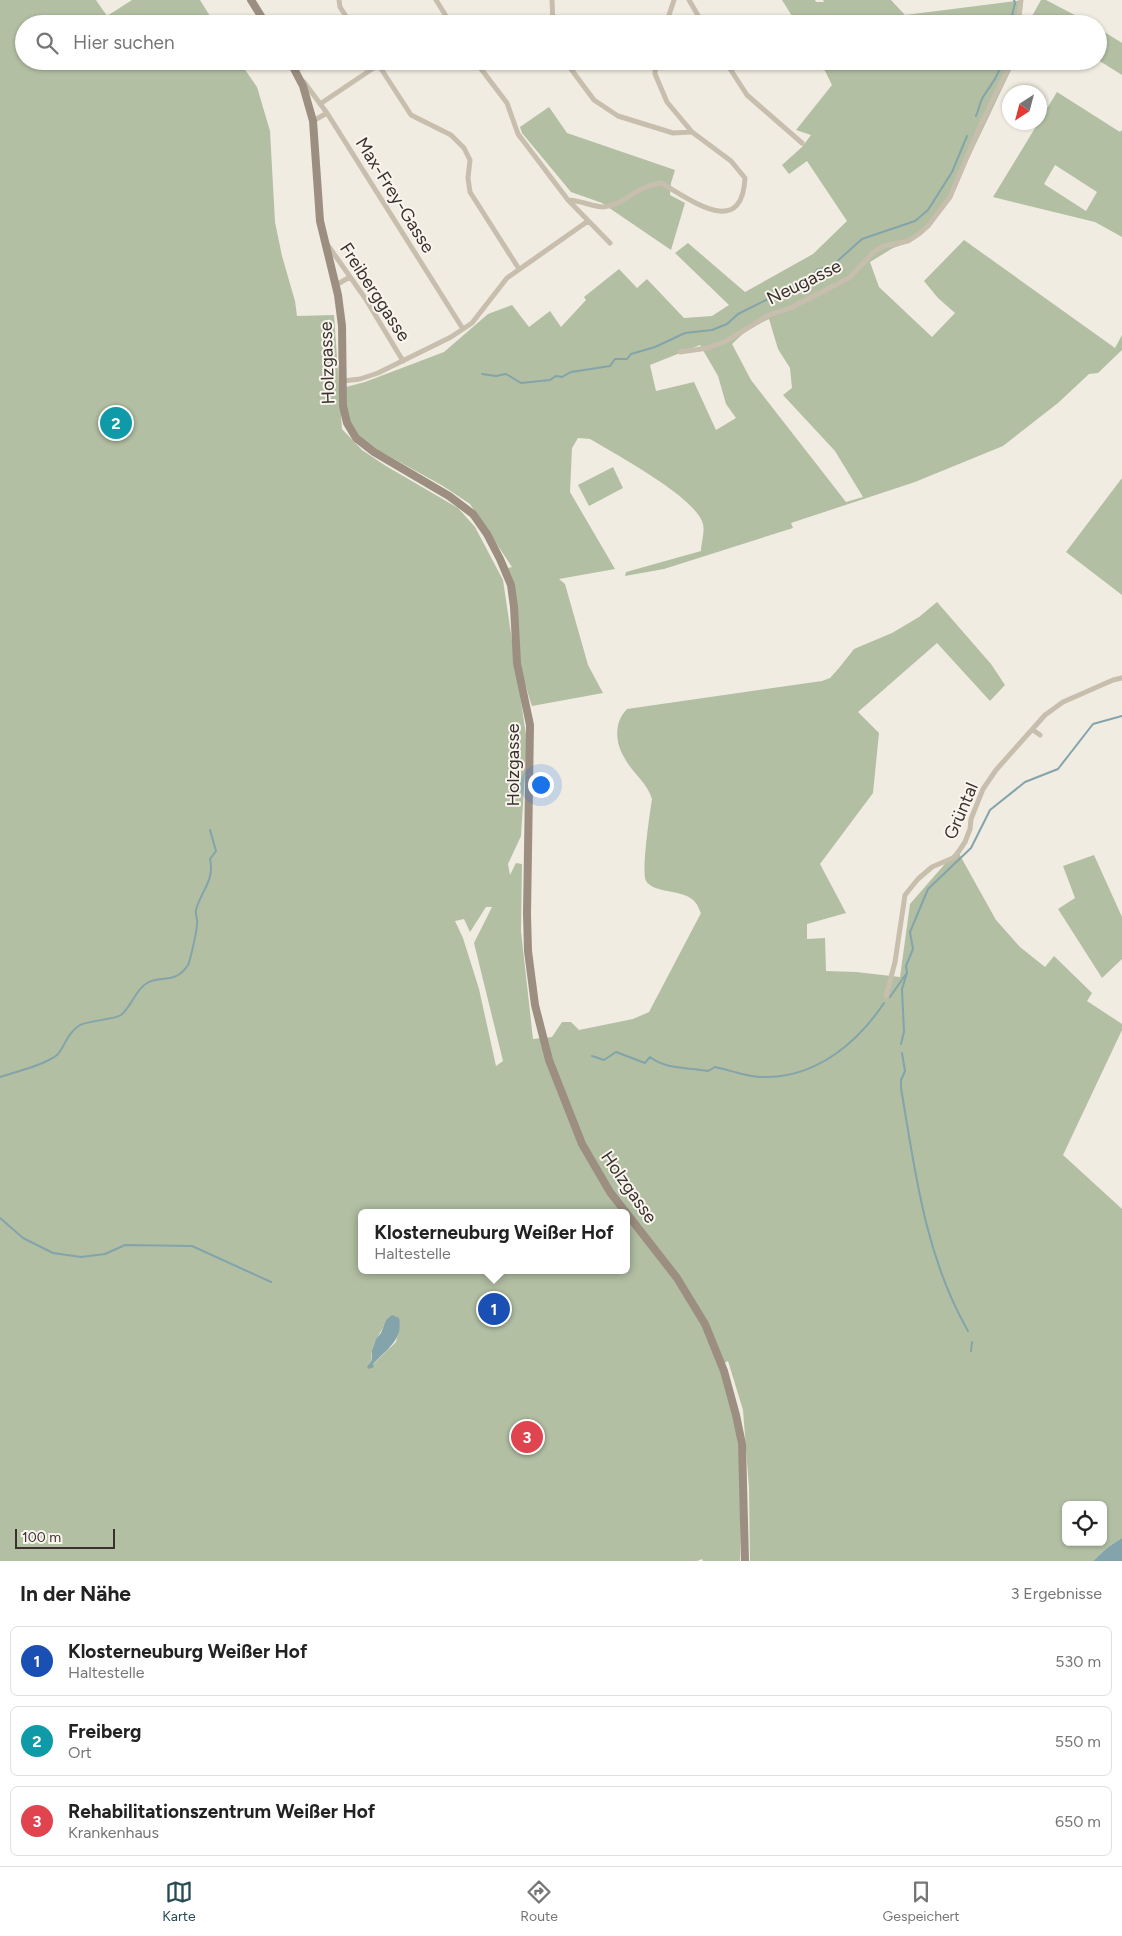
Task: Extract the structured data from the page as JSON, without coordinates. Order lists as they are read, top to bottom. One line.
{"streets":{"street":["Max-Frey-Gasse","Neugasse","Freiberggasse","Holzgasse","Grüntal"]},"crossings":[["Max-Frey-Gasse","Holzgasse"],["Freiberggasse","Holzgasse"]],"scale_bar":"100 m","north":"bottom left","page":{"search":"Hier suchen","pins":["2","1","3"],"popup":["Klosterneuburg Weißer Hof","Haltestelle"],"scale":"100 m","heading":["In der Nähe","3 Ergebnisse"],"list":[{"mark":"1","name":"Klosterneuburg Weißer Hof","note":"Haltestelle","value":"530 m"},{"mark":"2","name":"Freiberg","note":"Ort","value":"550 m"},{"mark":"3","name":"Rehabilitationszentrum Weißer Hof","note":"Krankenhaus","value":"650 m"}],"nav":["Karte","Route","Gespeichert"]}}
